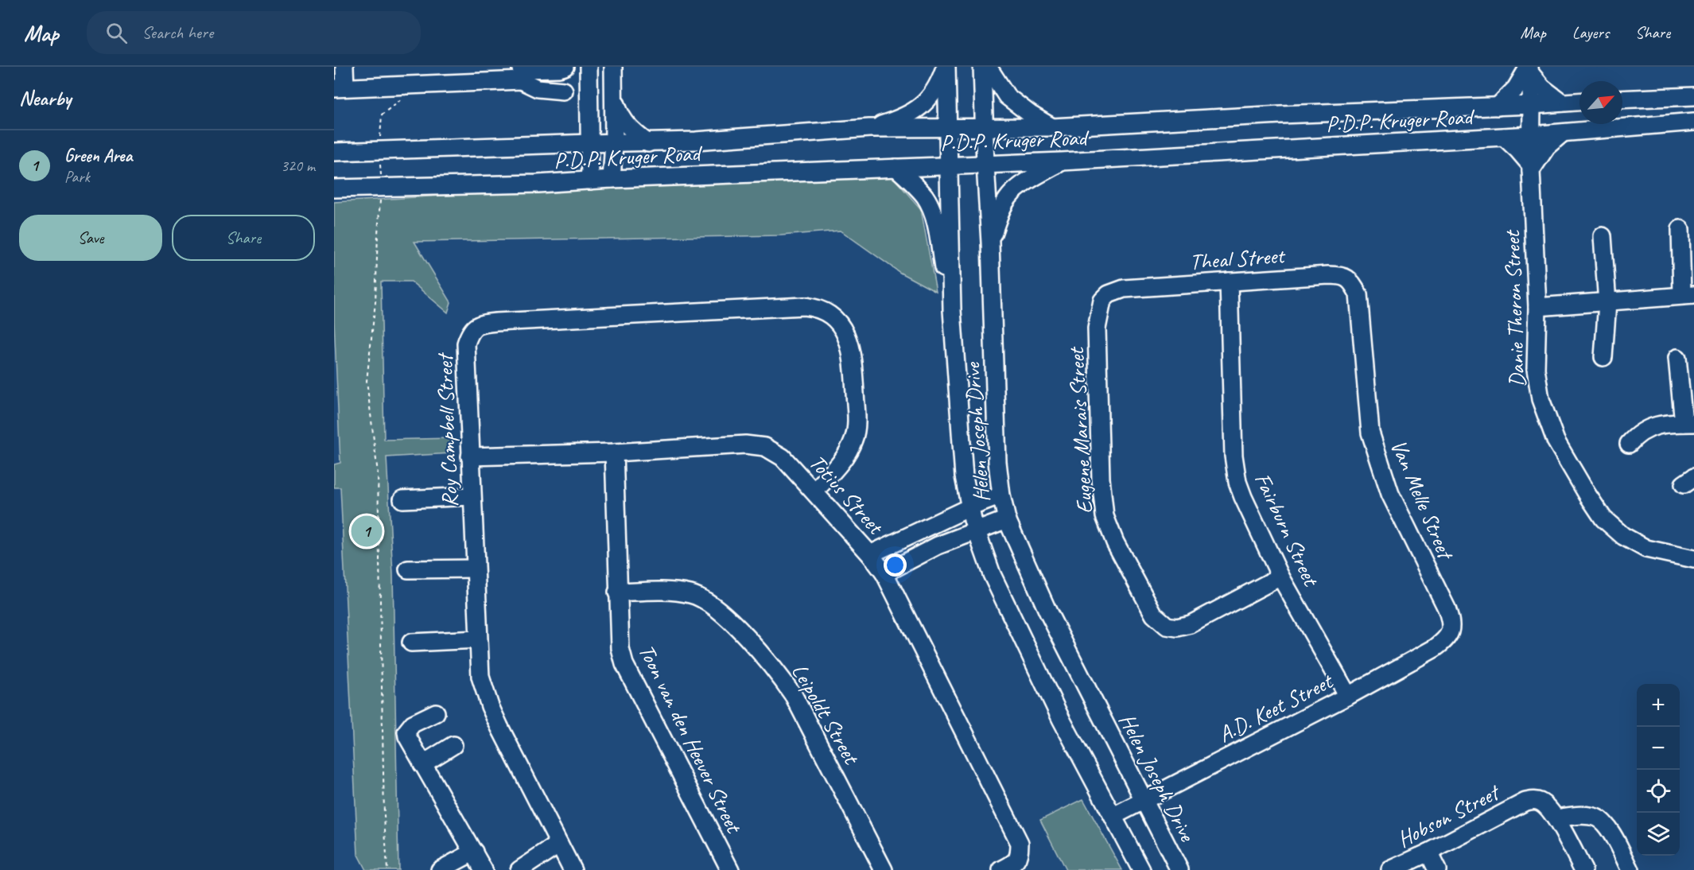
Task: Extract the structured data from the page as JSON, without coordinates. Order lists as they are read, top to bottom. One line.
{"streets":{"street":["P.D.P. Kruger Road","Theal Street","Danie Theron Street","Roy Campbell Street","Eugene Marais Street","Helen Joseph Drive","Totius Street","Van Melle Street","Fairburn Street","A.D. Keet Street","Leipoldt Street","Toon van den Heever Street","Hobson Street"]},"crossings":[["P.D.P. Kruger Road","Danie Theron Street"],["P.D.P. Kruger Road","Helen Joseph Drive"],["Theal Street","Eugene Marais Street"],["Theal Street","Van Melle Street"],["Theal Street","Fairburn Street"],["Roy Campbell Street","Totius Street"],["Eugene Marais Street","Fairburn Street"],["Helen Joseph Drive","A.D. Keet Street"],["Totius Street","Toon van den Heever Street"],["Van Melle Street","A.D. Keet Street"],["Fairburn Street","A.D. Keet Street"],["Leipoldt Street","Toon van den Heever Street"]],"north":"top right","page":{"header":"Map","search":"Search here","nav":["Map","Layers","Share"],"heading":"Nearby","list":[{"mark":"1","name":"Green Area","note":"Park","value":"320 m"}],"buttons":["Save","Share"],"pins":"1","map_buttons":["+","−"]}}
